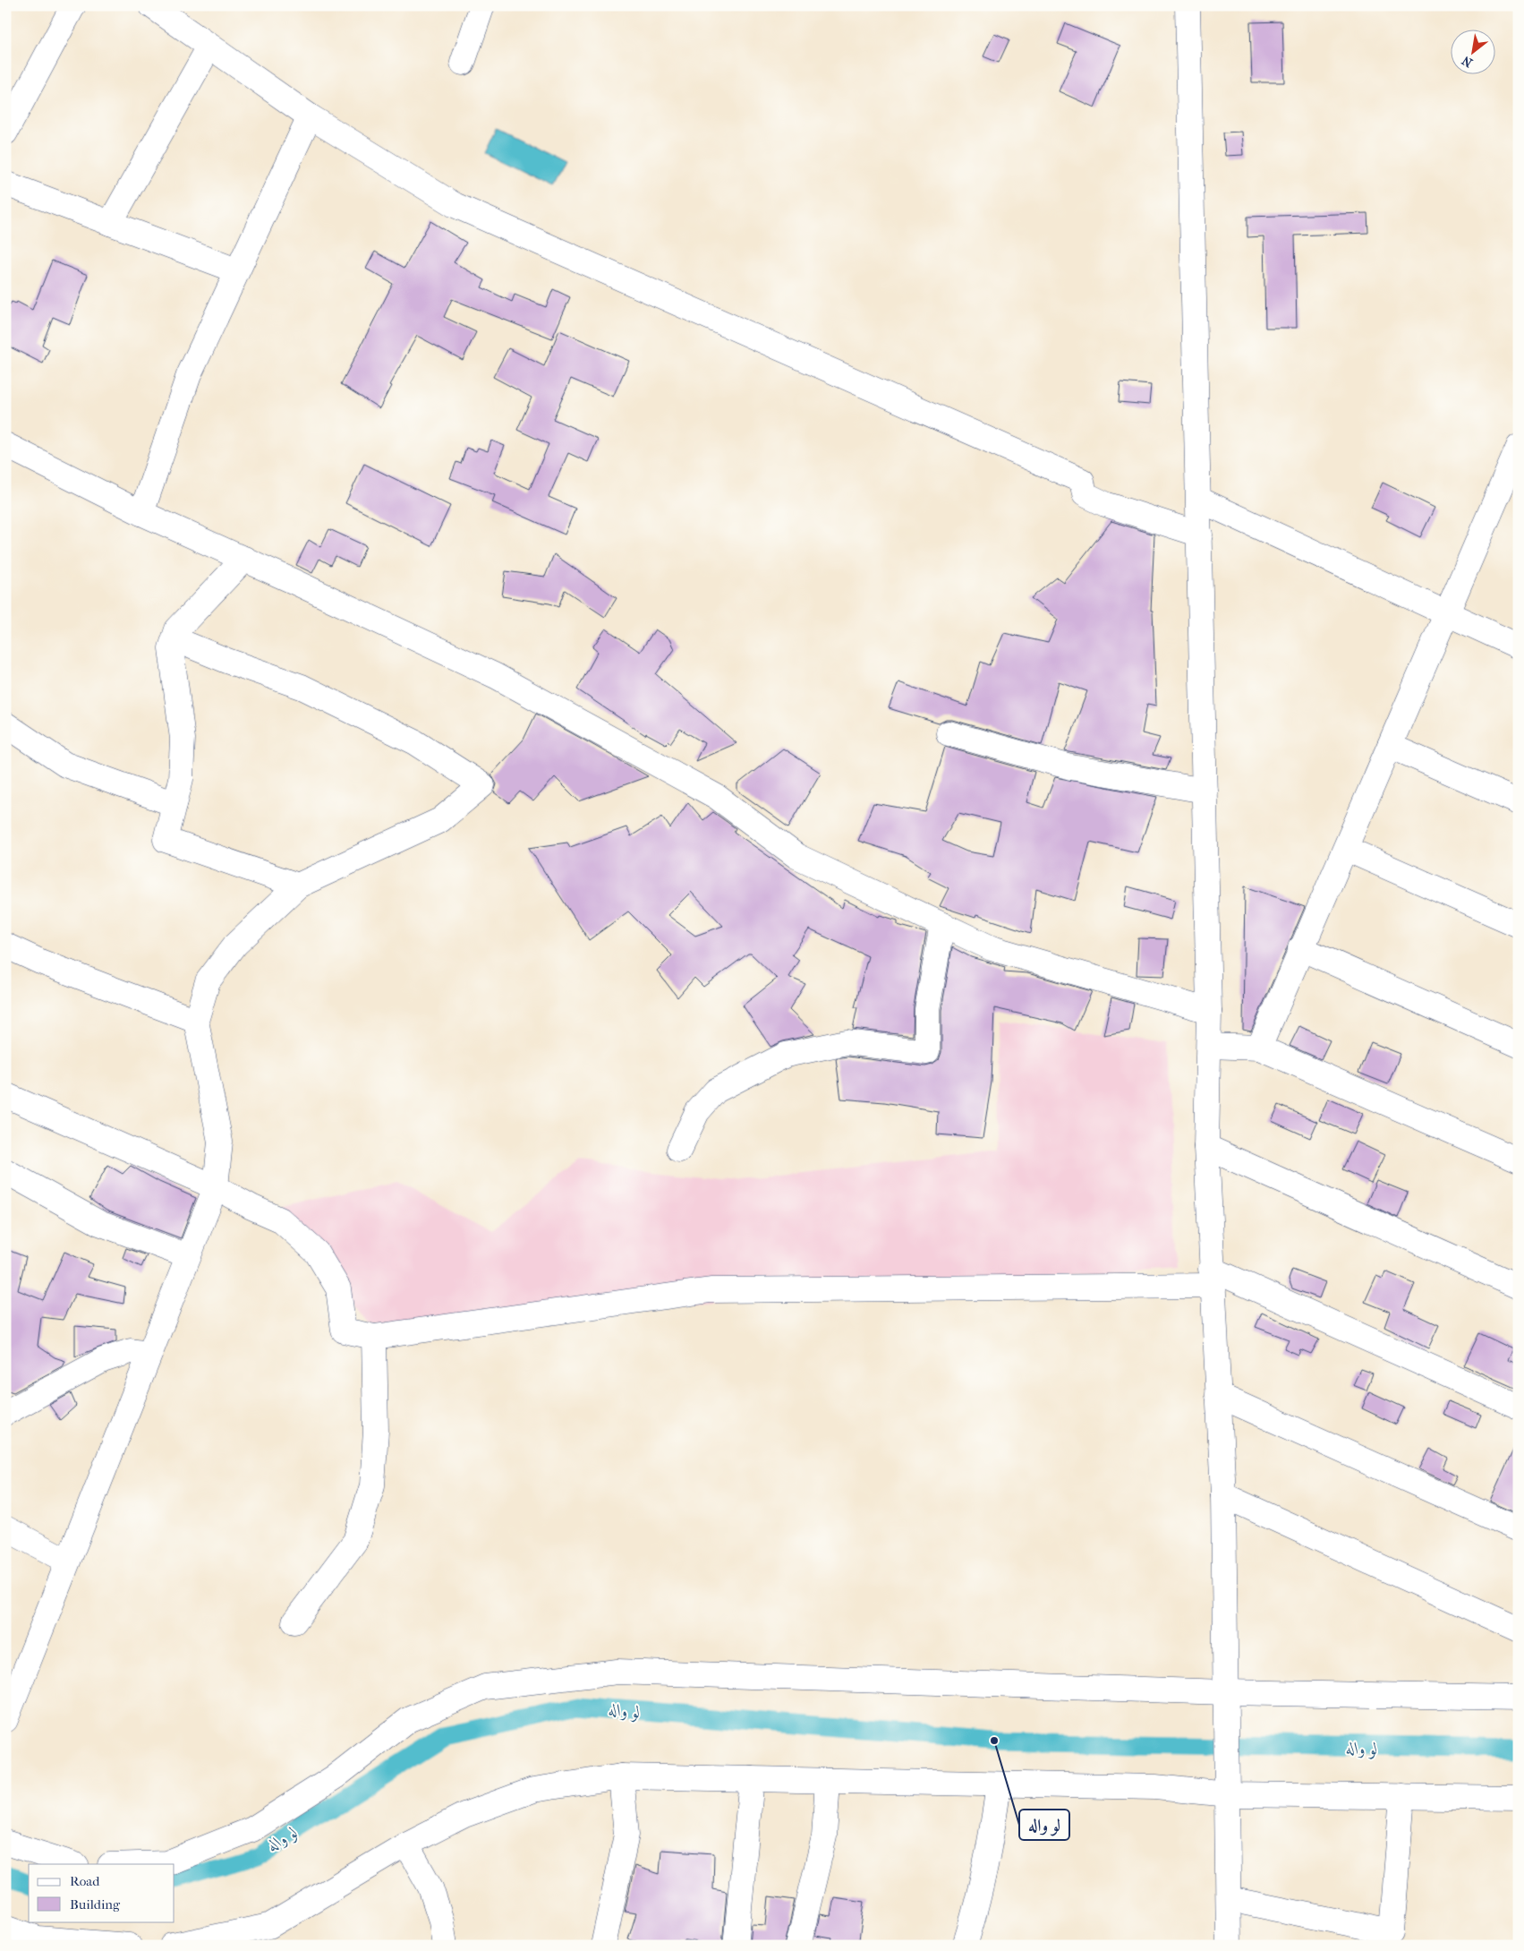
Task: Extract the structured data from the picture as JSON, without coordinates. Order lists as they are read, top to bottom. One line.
{"water":["لو واله"],"places":["لو واله"],"legend":["Road","Building"],"north":"bottom left"}
